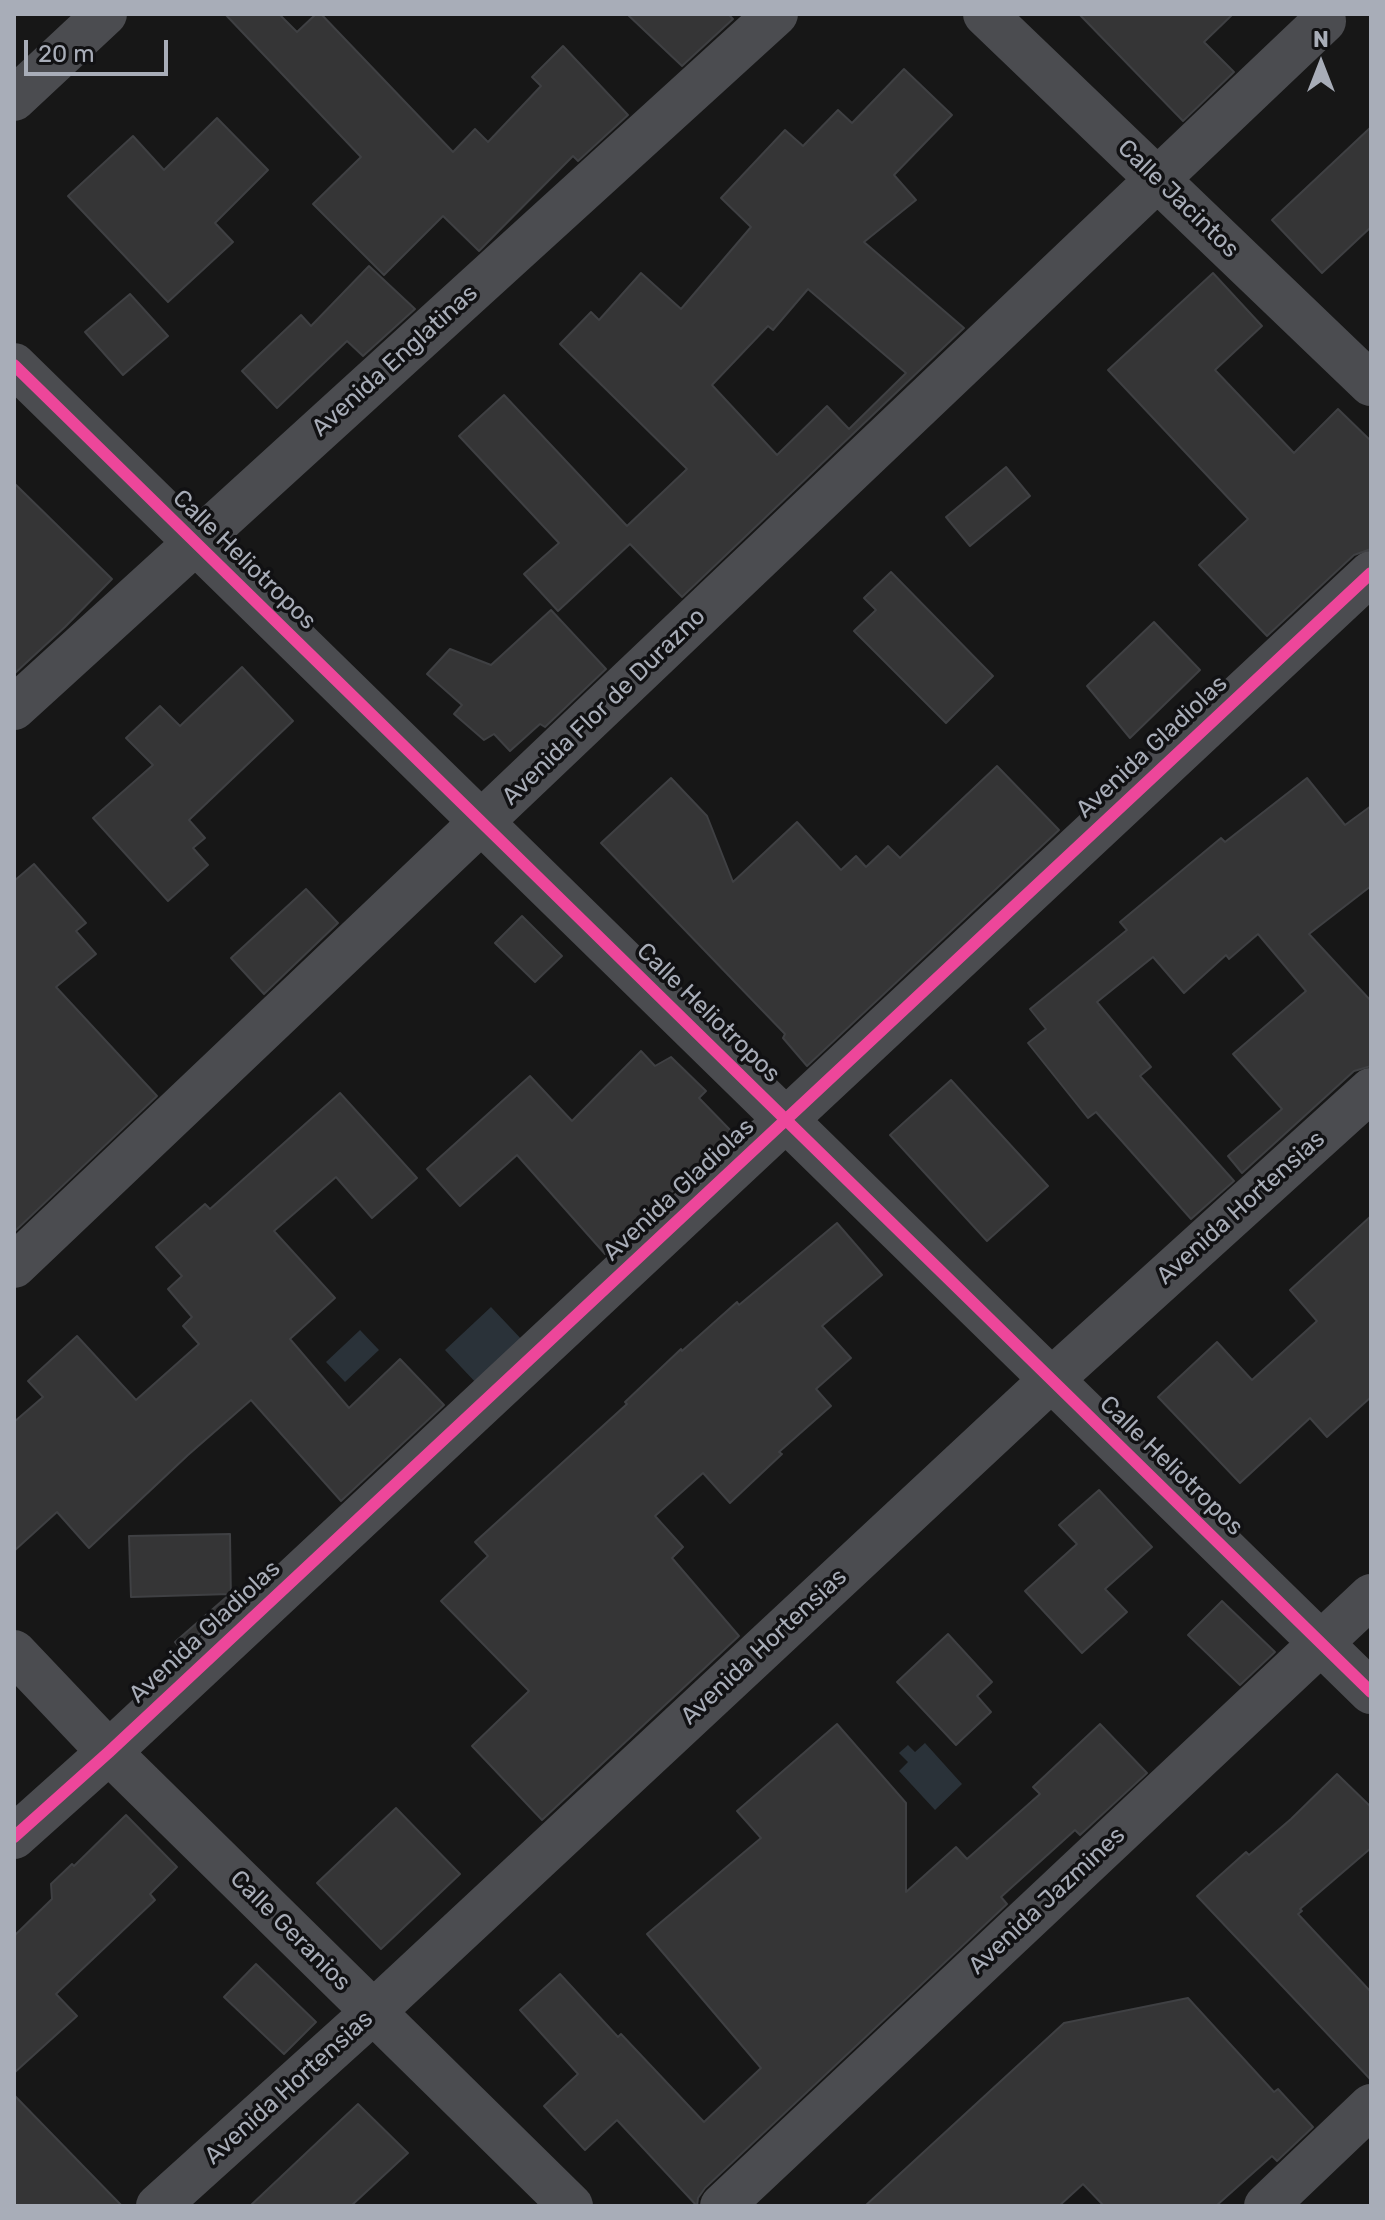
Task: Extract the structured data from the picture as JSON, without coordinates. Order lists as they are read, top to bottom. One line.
{"streets":{"street":["Calle Jacintos","Avenida Englatinas","Calle Heliotropos","Avenida Flor de Durazno","Avenida Gladiolas","Avenida Hortensias","Avenida Jazmines","Calle Geranios"]},"crossings":[["Calle Jacintos","Avenida Flor de Durazno"],["Avenida Englatinas","Calle Heliotropos"],["Calle Heliotropos","Avenida Flor de Durazno"],["Calle Heliotropos","Avenida Gladiolas"],["Calle Heliotropos","Avenida Hortensias"],["Calle Heliotropos","Avenida Jazmines"],["Avenida Gladiolas","Calle Geranios"],["Avenida Hortensias","Calle Geranios"]],"scale_bar":"20 m","north":"top"}
